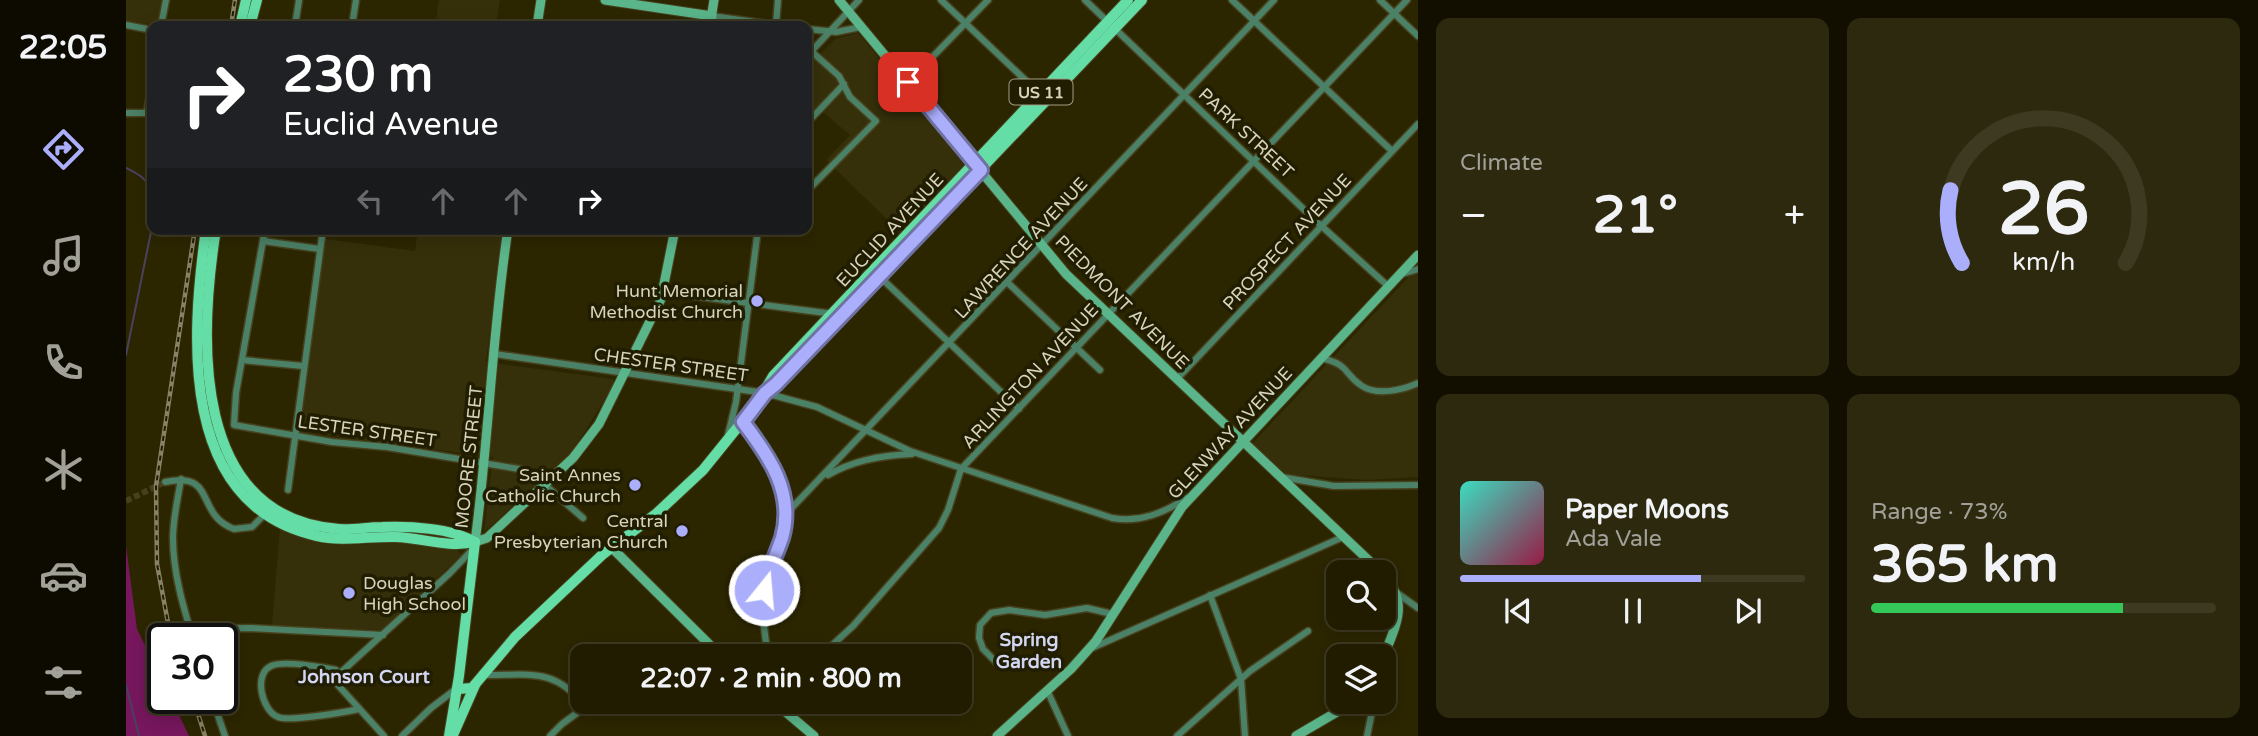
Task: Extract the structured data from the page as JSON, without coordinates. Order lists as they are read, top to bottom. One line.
{"streets":{"main road":["US 11","EUCLID AVENUE","MOORE STREET"],"street":["PARK STREET","PROSPECT AVENUE","LAWRENCE AVENUE","PIEDMONT AVENUE","CHESTER STREET","ARLINGTON AVENUE","LESTER STREET","GLENWAY AVENUE"]},"crossings":[["PARK STREET","EUCLID AVENUE"],["PARK STREET","PROSPECT AVENUE"],["PARK STREET","LAWRENCE AVENUE"],["PARK STREET","ARLINGTON AVENUE"],["PARK STREET","GLENWAY AVENUE"],["EUCLID AVENUE","PIEDMONT AVENUE"],["EUCLID AVENUE","CHESTER STREET"],["EUCLID AVENUE","MOORE STREET"],["PROSPECT AVENUE","PIEDMONT AVENUE"],["LAWRENCE AVENUE","PIEDMONT AVENUE"],["LAWRENCE AVENUE","CHESTER STREET"],["PIEDMONT AVENUE","ARLINGTON AVENUE"],["PIEDMONT AVENUE","GLENWAY AVENUE"],["CHESTER STREET","ARLINGTON AVENUE"],["CHESTER STREET","GLENWAY AVENUE"],["CHESTER STREET","MOORE STREET"],["LESTER STREET","MOORE STREET"]],"districts":["Spring Garden","Johnson Court"],"places":["Hunt Memorial Methodist Church","Saint Annes Catholic Church","Central Presbyterian Church","Douglas High School"],"page":{"tabs":"22:05","tile":["Climate",["Range · 73%","365 km"]],"turn":["230 m","Euclid Avenue"],"heat":["−","21°","+"],"song":["Paper Moons","Ada Vale"],"limit":"30","trip":"22:07 · 2 min · 800 m","gauge":["26","km/h"]}}
